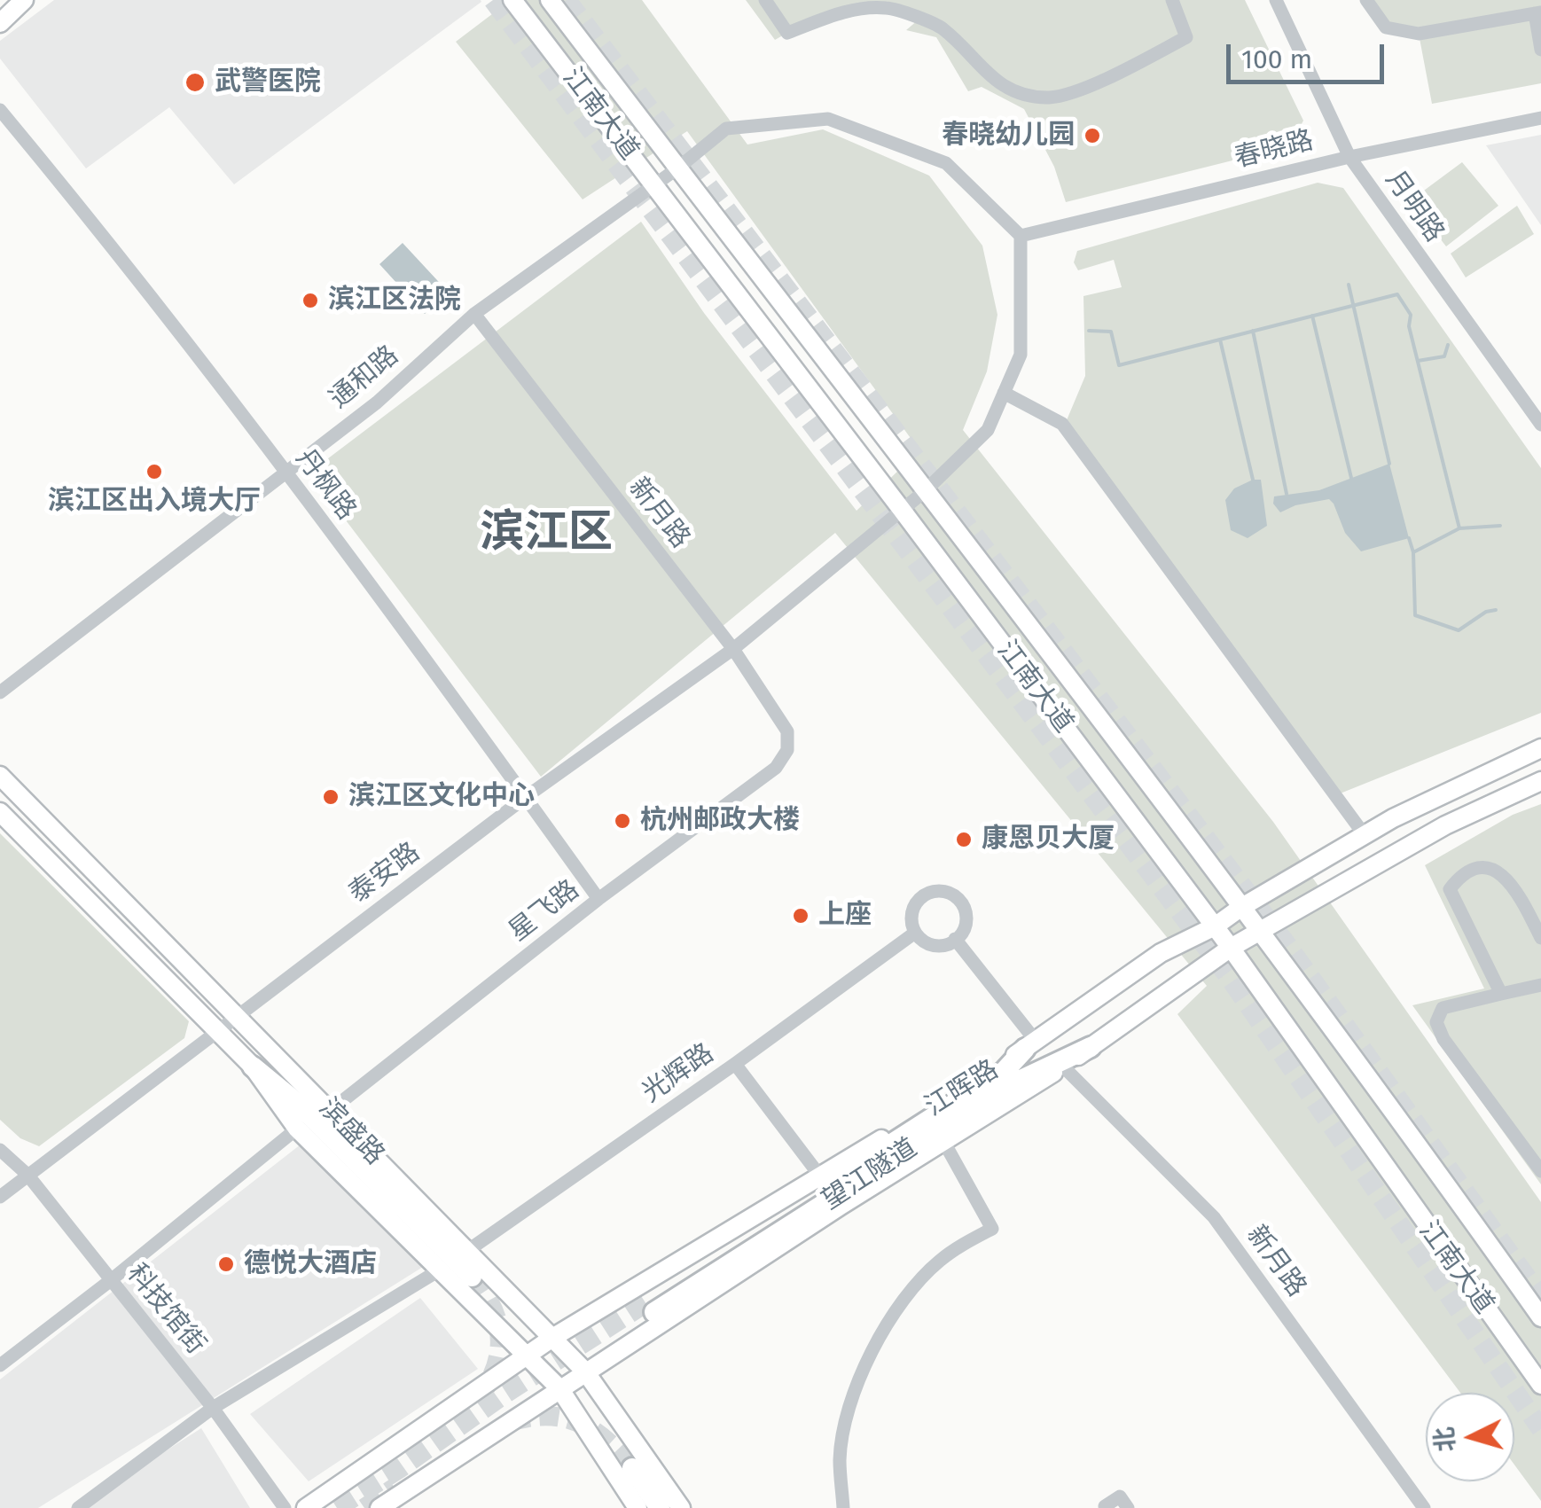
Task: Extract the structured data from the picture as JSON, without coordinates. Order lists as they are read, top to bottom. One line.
{"streets":{"highway":["望江隧道"],"main road":["江南大道","江晖路","滨盛路"],"street":["春晓路","月明路","通和路","丹枫路","新月路","泰安路","星飞路","光辉路","科技馆街"]},"crossings":[["江南大道","通和路"],["江南大道","泰安路"],["江南大道","江晖路"],["春晓路","月明路"],["通和路","丹枫路"],["通和路","新月路"],["丹枫路","泰安路"],["丹枫路","星飞路"],["新月路","泰安路"],["新月路","星飞路"],["新月路","江晖路"],["泰安路","滨盛路"],["泰安路","科技馆街"],["星飞路","滨盛路"],["光辉路","滨盛路"],["江晖路","滨盛路"],["江晖路","望江隧道"]],"districts":["滨江区"],"places":["武警医院","春晓幼儿园","滨江区法院","滨江区出入境大厅","滨江区文化中心","杭州邮政大楼","康恩贝大厦","上座","德悦大酒店"],"scale_bar":"100 m","north":"left"}
